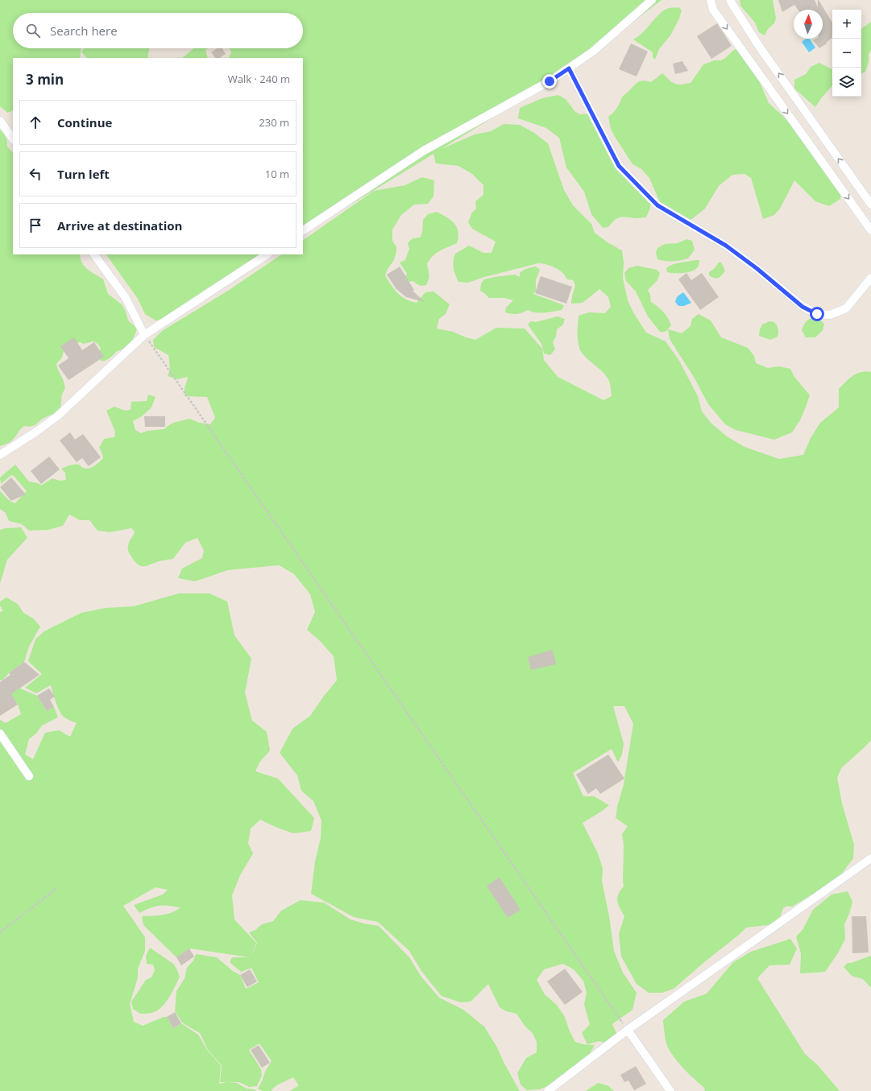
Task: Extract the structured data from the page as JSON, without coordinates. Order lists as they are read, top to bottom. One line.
{"north":"top","page":{"map_buttons":["+","−"],"search":"Search here","heading":["3 min","Walk · 240 m"],"list":[["Continue","230 m"],["Turn left","10 m"],"Arrive at destination"]}}
